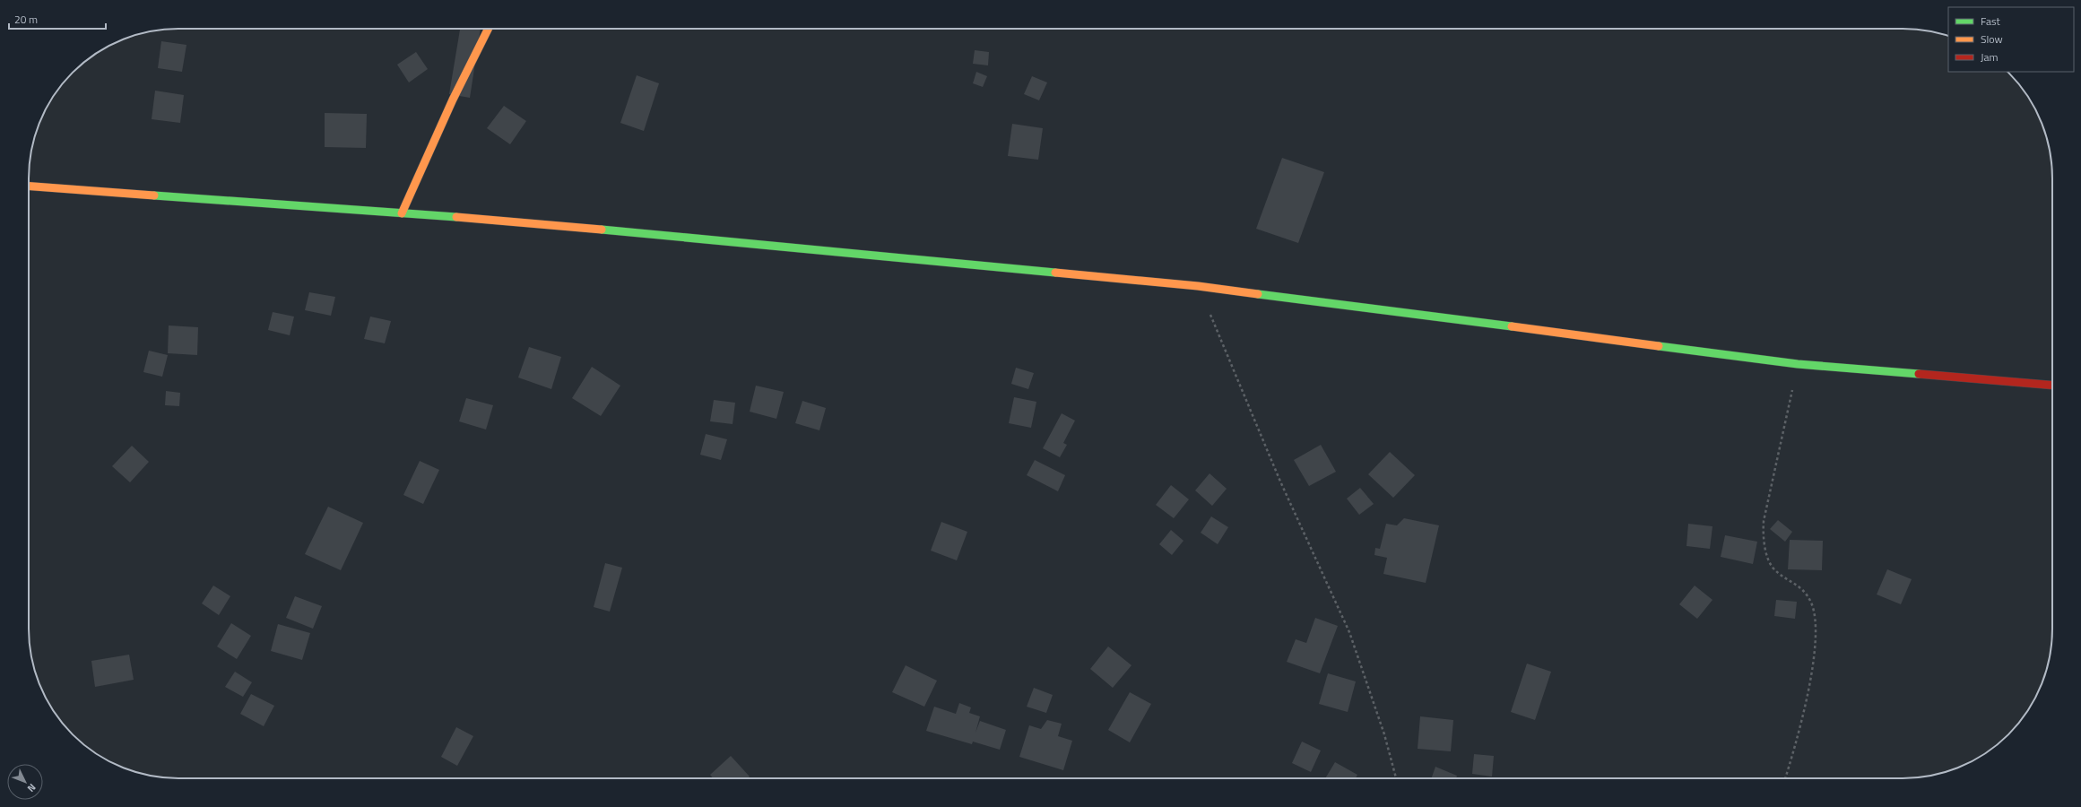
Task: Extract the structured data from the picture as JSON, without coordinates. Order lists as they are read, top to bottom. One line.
{"legend":["Fast","Slow","Jam"],"scale_bar":"20 m","north":"bottom right"}
